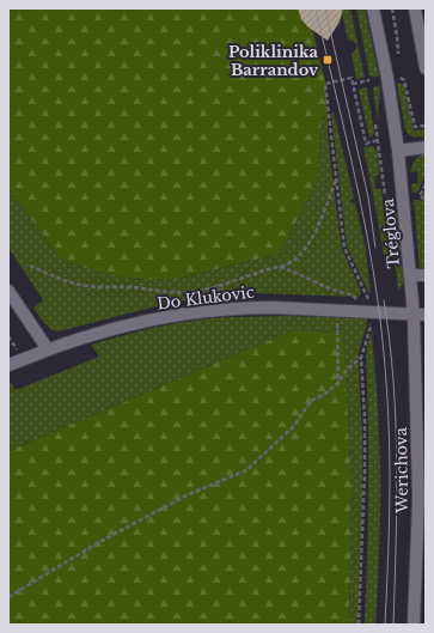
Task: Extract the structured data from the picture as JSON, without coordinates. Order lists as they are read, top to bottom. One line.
{"streets":{"street":["Tréglova","Do Klukovic","Werichova"]},"crossings":[["Tréglova","Do Klukovic"],["Tréglova","Werichova"],["Do Klukovic","Werichova"]],"places":{"transit":["Poliklinika Barrandov"]}}
